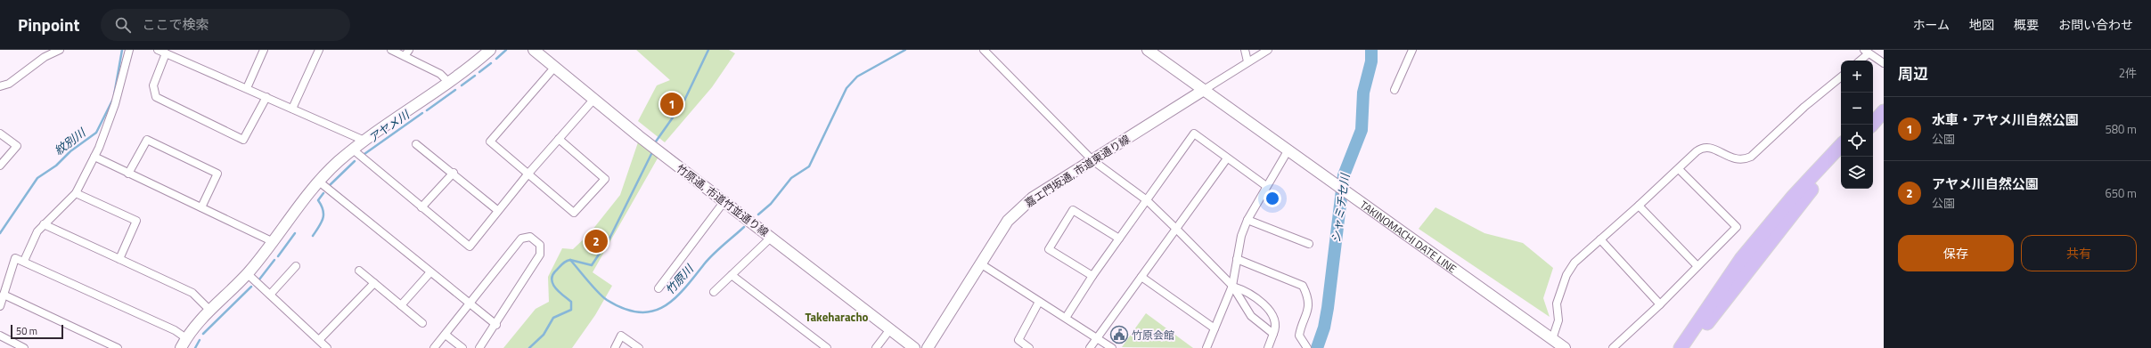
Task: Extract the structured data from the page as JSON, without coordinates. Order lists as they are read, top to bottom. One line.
{"streets":{"street":["嘉エ門坂通, 市道東通り線","竹原通, 市道竹並通り線","TAKINOMACHI DATE LINE"]},"crossings":[["嘉エ門坂通, 市道東通り線","TAKINOMACHI DATE LINE"]],"districts":["Takeharacho"],"water":["アヤメ川","紋別川","シャミチセ川","竹原川"],"places":{"public building":["竹原会館"]},"scale_bar":"50 m","page":{"header":"Pinpoint","search":"ここで検索","nav":["ホーム","地図","概要","お問い合わせ"],"heading":["周辺","2件"],"map_buttons":["+","−"],"pins":["1","2"],"list":[{"mark":"1","name":"水車・アヤメ川自然公園","note":"公園","value":"580 m"},{"mark":"2","name":"アヤメ川自然公園","note":"公園","value":"650 m"}],"buttons":["保存","共有"],"scale":"50 m"}}
